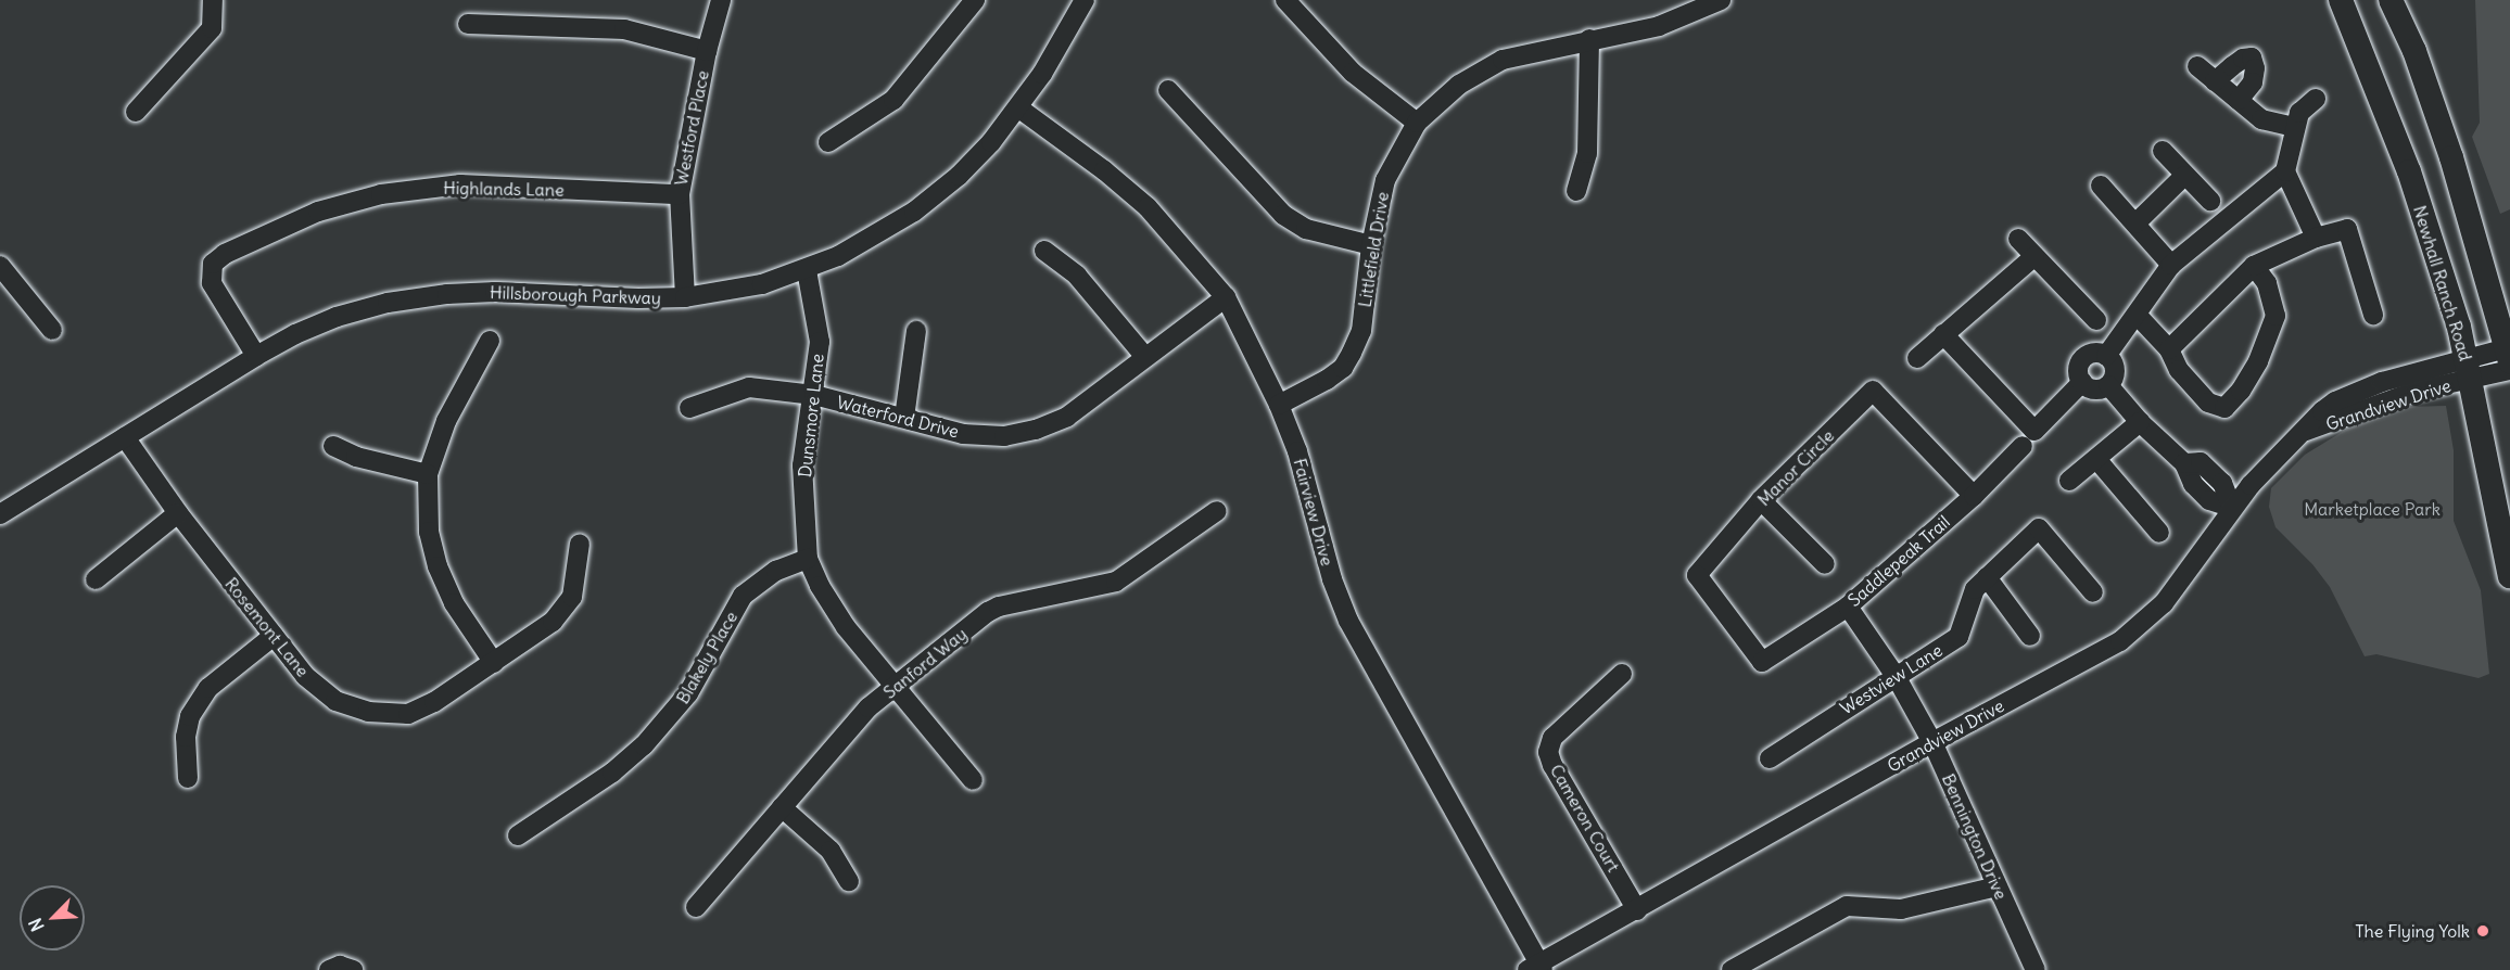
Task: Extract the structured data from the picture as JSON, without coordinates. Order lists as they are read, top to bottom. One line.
{"streets":{"main road":["Newhall Ranch Road"],"street":["Westford Place","Highlands Lane","Littlefield Drive","Hillsborough Parkway","Grandview Drive","Dunsmore Lane","Waterford Drive","Manor Circle","Fairview Drive","Saddlepeak Trail","Rosemont Lane","Blakely Place","Sanford Way","Westview Lane","Cameron Court","Bennington Drive"]},"crossings":[["Westford Place","Highlands Lane"],["Westford Place","Hillsborough Parkway"],["Highlands Lane","Hillsborough Parkway"],["Littlefield Drive","Fairview Drive"],["Newhall Ranch Road","Grandview Drive"],["Hillsborough Parkway","Dunsmore Lane"],["Hillsborough Parkway","Fairview Drive"],["Hillsborough Parkway","Rosemont Lane"],["Grandview Drive","Fairview Drive"],["Grandview Drive","Cameron Court"],["Grandview Drive","Bennington Drive"],["Dunsmore Lane","Waterford Drive"],["Dunsmore Lane","Blakely Place"],["Dunsmore Lane","Sanford Way"],["Waterford Drive","Fairview Drive"],["Manor Circle","Saddlepeak Trail"],["Saddlepeak Trail","Bennington Drive"],["Westview Lane","Bennington Drive"]],"parks":["Marketplace Park"],"places":["The Flying Yolk"],"north":"bottom left"}
